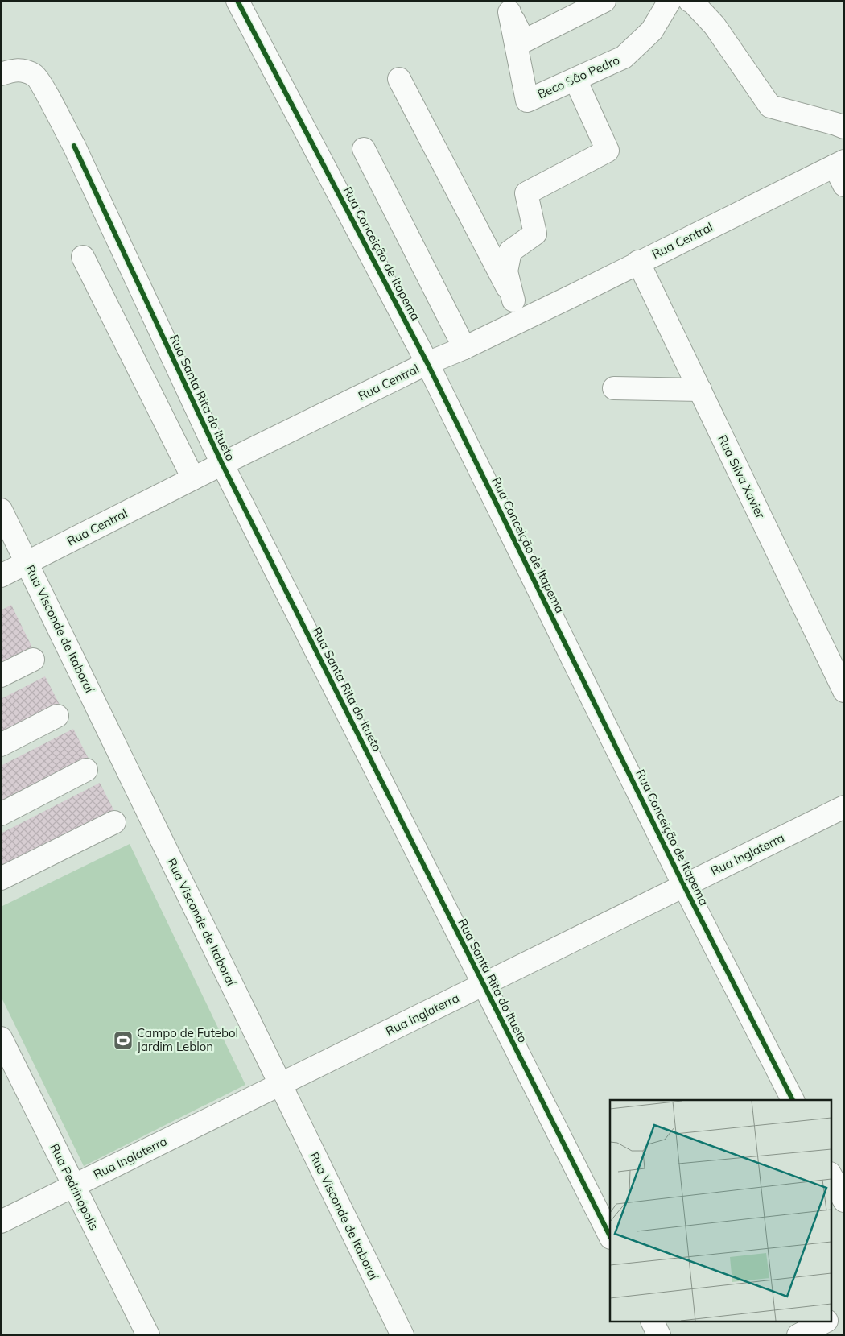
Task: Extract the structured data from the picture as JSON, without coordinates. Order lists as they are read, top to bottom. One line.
{"streets":{"street":["Beco Sâo Pedro","Rua Central","Rua Conceição de Itapema","Rua Santa Rita do Itueto","Rua Silva Xavier","Rua Visconde de Itaboraí","Rua Inglaterra","Rua Pedrinópolis"]},"crossings":[["Rua Central","Rua Conceição de Itapema"],["Rua Central","Rua Santa Rita do Itueto"],["Rua Central","Rua Silva Xavier"],["Rua Central","Rua Visconde de Itaboraí"],["Rua Conceição de Itapema","Rua Inglaterra"],["Rua Santa Rita do Itueto","Rua Inglaterra"],["Rua Visconde de Itaboraí","Rua Inglaterra"],["Rua Inglaterra","Rua Pedrinópolis"]],"places":{"sports":["Campo de Futebol Jardim Leblon"]}}
